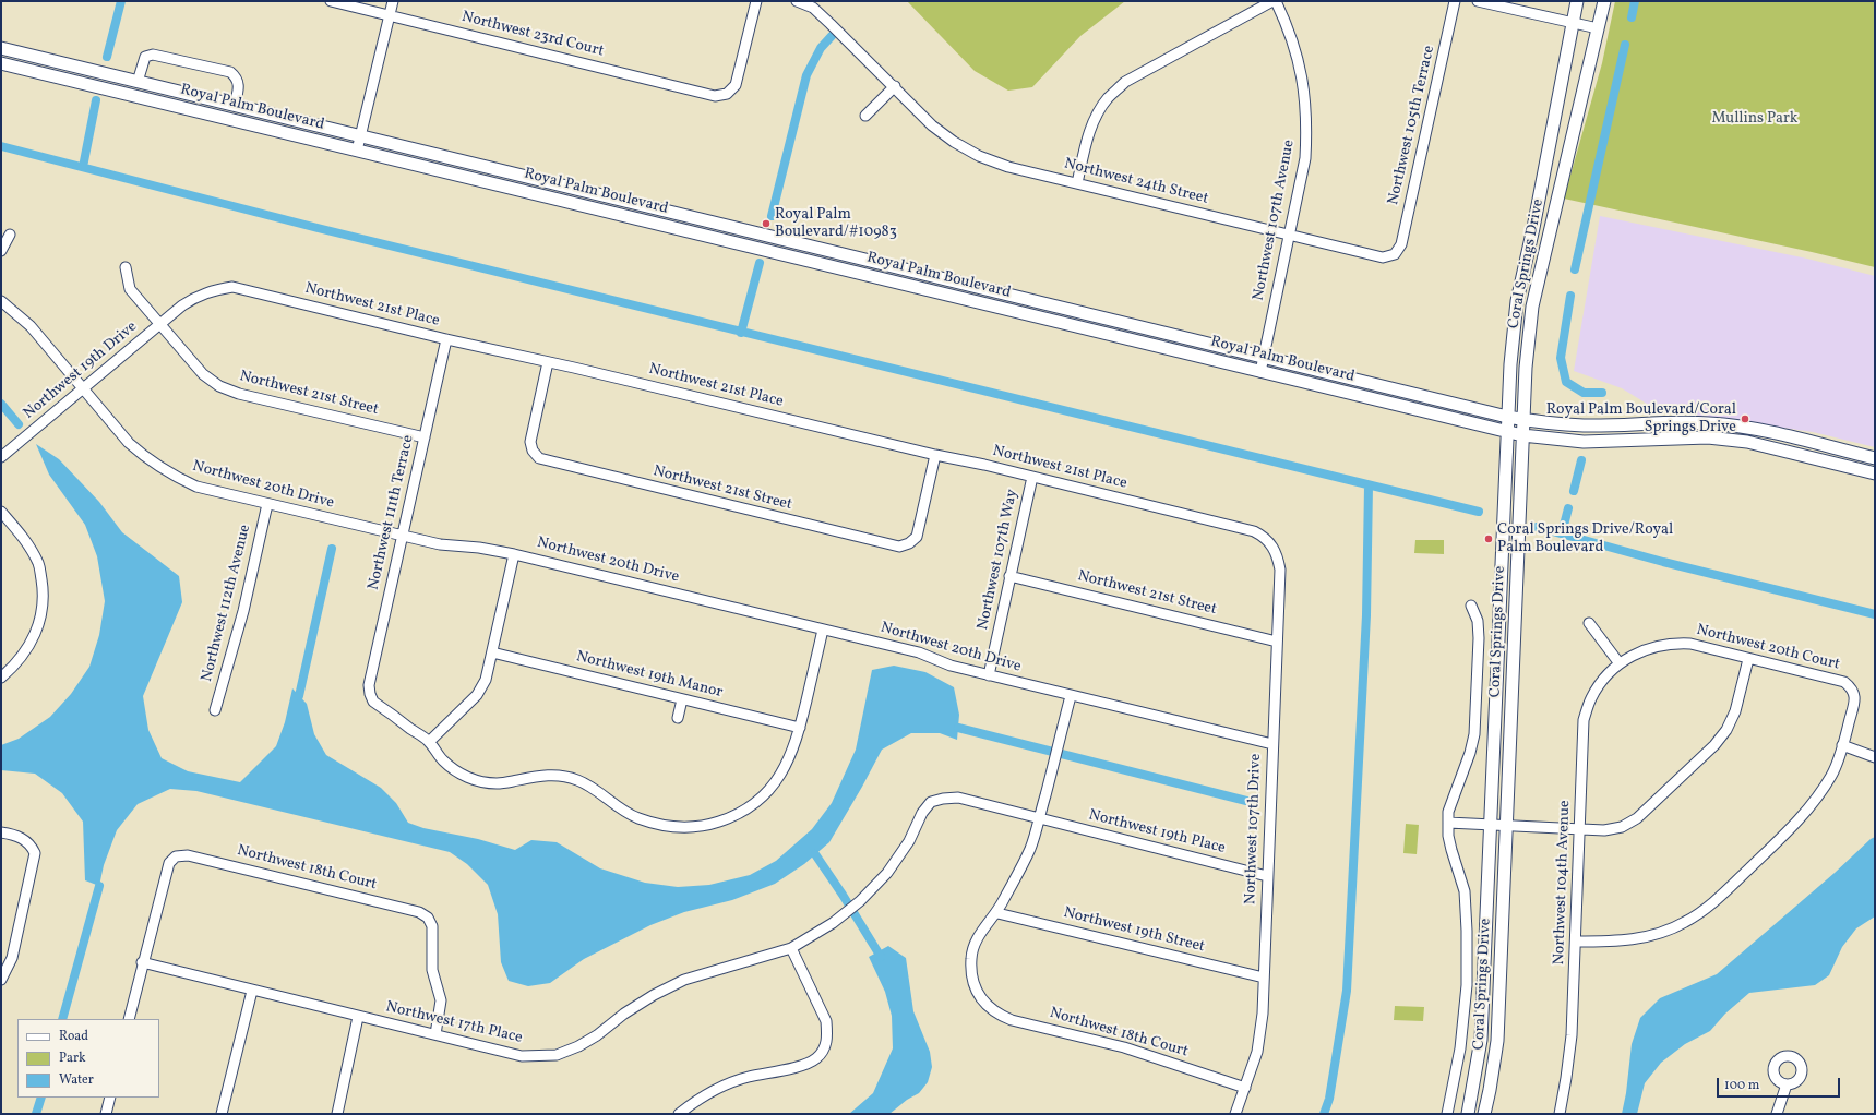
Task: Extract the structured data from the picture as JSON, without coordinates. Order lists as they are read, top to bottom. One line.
{"streets":{"main road":["Royal Palm Boulevard","Coral Springs Drive"],"street":["Northwest 23rd Court","Northwest 105th Terrace","Northwest 24th Street","Northwest 107th Avenue","Northwest 21st Place","Northwest 19th Drive","Northwest 21st Street","Northwest 20th Drive","Northwest 111th Terrace","Northwest 107th Way","Northwest 112th Avenue","Northwest 20th Court","Northwest 19th Manor","Northwest 107th Drive","Northwest 19th Place","Northwest 18th Court","Northwest 104th Avenue","Northwest 19th Street","Northwest 17th Place"]},"crossings":[["Royal Palm Boulevard","Northwest 107th Avenue"],["Royal Palm Boulevard","Coral Springs Drive"],["Northwest 105th Terrace","Northwest 24th Street"],["Northwest 24th Street","Northwest 107th Avenue"],["Northwest 21st Place","Northwest 19th Drive"],["Northwest 21st Place","Northwest 21st Street"],["Northwest 21st Place","Northwest 111th Terrace"],["Northwest 21st Place","Northwest 107th Way"],["Northwest 21st Place","Northwest 107th Drive"],["Northwest 19th Drive","Northwest 21st Street"],["Northwest 19th Drive","Northwest 20th Drive"],["Northwest 21st Street","Northwest 111th Terrace"],["Northwest 21st Street","Northwest 107th Way"],["Northwest 21st Street","Northwest 107th Drive"],["Northwest 20th Drive","Northwest 111th Terrace"],["Northwest 20th Drive","Northwest 107th Way"],["Northwest 20th Drive","Northwest 112th Avenue"],["Northwest 20th Drive","Northwest 107th Drive"],["Northwest 20th Court","Northwest 104th Avenue"],["Northwest 107th Drive","Northwest 19th Place"],["Northwest 107th Drive","Northwest 18th Court"],["Northwest 107th Drive","Northwest 19th Street"],["Northwest 18th Court","Northwest 19th Street"],["Northwest 18th Court","Northwest 17th Place"]],"parks":["Mullins Park"],"places":["Royal Palm Boulevard/#10983","Royal Palm Boulevard/Coral Springs Drive","Coral Springs Drive/Royal Palm Boulevard"],"legend":["Road","Park","Water"],"scale_bar":"100 m"}
